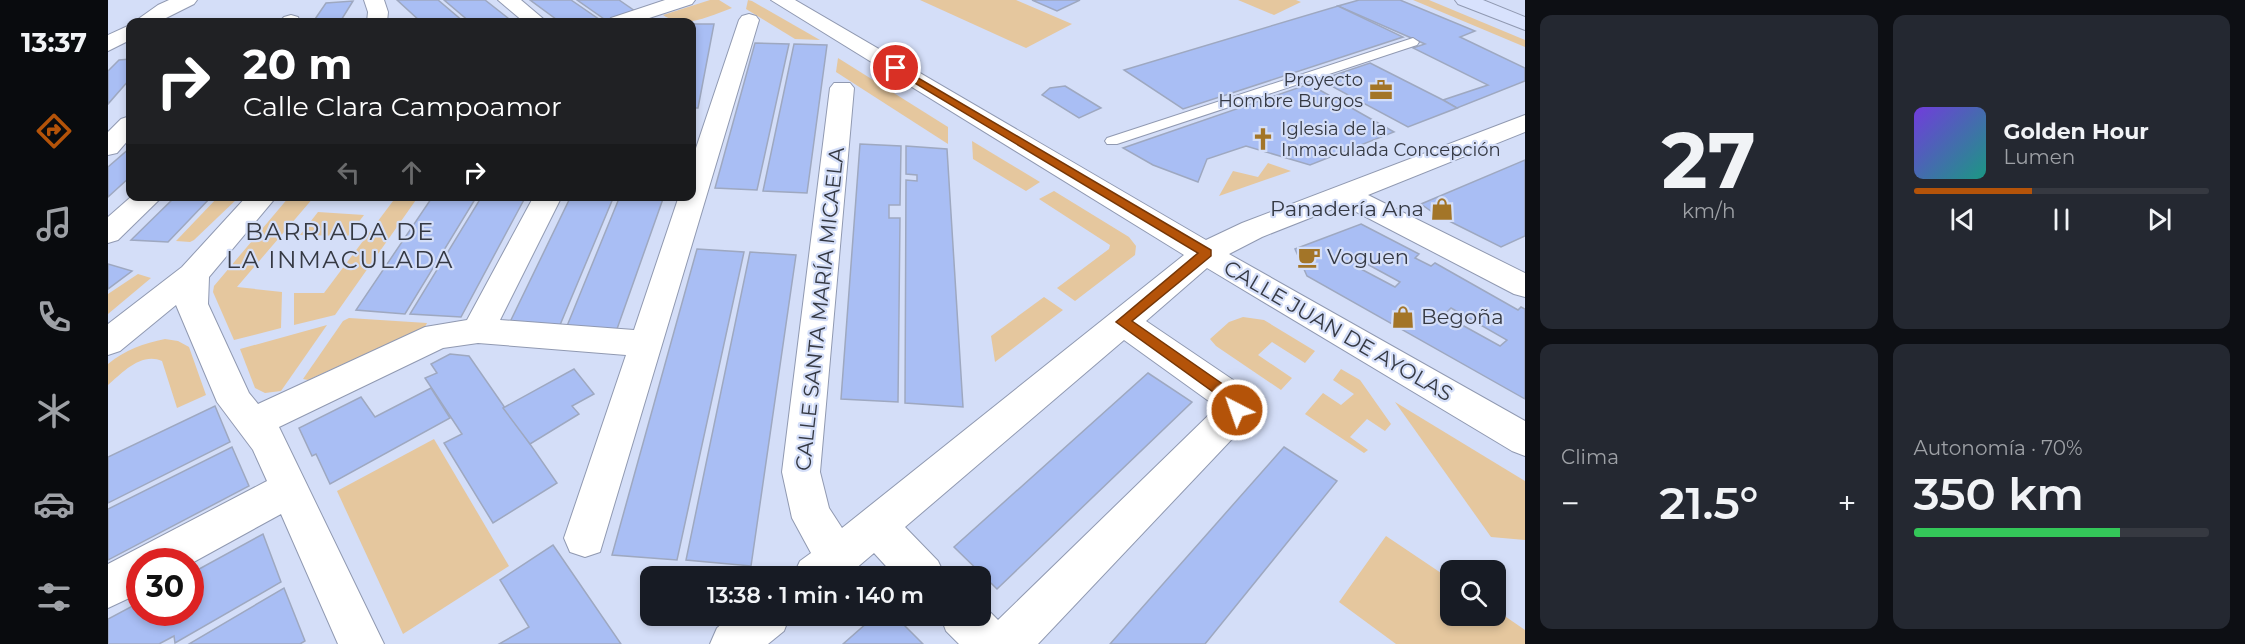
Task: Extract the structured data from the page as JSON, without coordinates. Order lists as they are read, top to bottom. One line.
{"streets":{"street":["CALLE SANTA MARÍA MICAELA","CALLE JUAN DE AYOLAS"]},"districts":["BARRIADA DE LA INMACULADA"],"places":{"office":["Proyecto Hombre Burgos"],"church":["Iglesia de la Inmaculada Concepción"],"shop":["Panadería Ana","Begoña"],"cafe":["Voguen"]},"page":{"tabs":"13:37","tile":[["27","km/h"],"Clima",["Autonomía · 70%","350 km"]],"turn":["20 m","Calle Clara Campoamor"],"song":["Golden Hour","Lumen"],"heat":["−","21.5°","+"],"limit":"30","trip":"13:38 · 1 min · 140 m"}}
